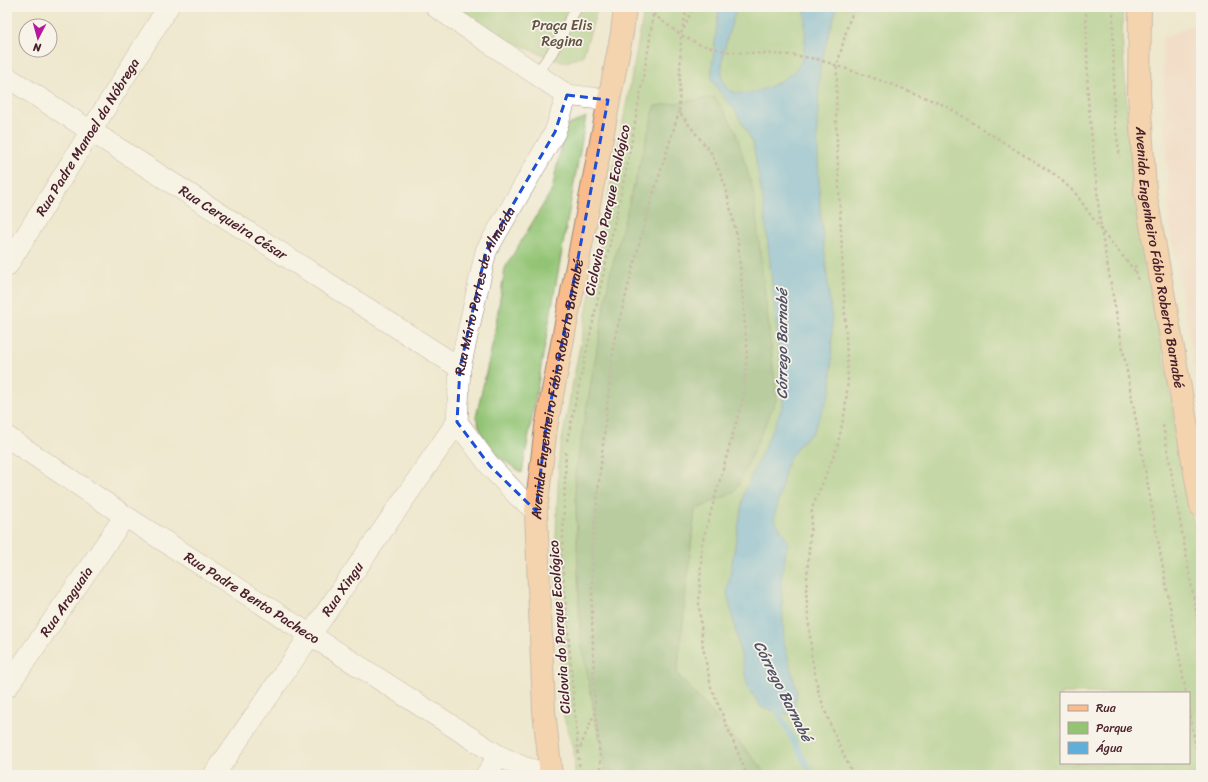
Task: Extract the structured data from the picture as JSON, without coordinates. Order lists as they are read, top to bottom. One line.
{"streets":{"main road":["Avenida Engenheiro Fábio Roberto Barnabé"],"street":["Rua Padre Manoel da Nóbrega","Rua Cerqueira César","Rua Mário Portes de Almeida","Rua Xingu","Rua Padre Bento Pacheco","Rua Araguaia"],"path":["Ciclovia do Parque Ecológico"]},"crossings":[["Rua Padre Manoel da Nóbrega","Rua Cerqueira César"],["Rua Cerqueira César","Rua Mário Portes de Almeida"],["Avenida Engenheiro Fábio Roberto Barnabé","Rua Padre Bento Pacheco"],["Rua Mário Portes de Almeida","Rua Xingu"],["Rua Xingu","Rua Padre Bento Pacheco"],["Rua Padre Bento Pacheco","Rua Araguaia"]],"water":["Córrego Barnabé"],"parks":["Praça Elis Regina"],"legend":["Rua","Parque","Água"],"north":"bottom"}
